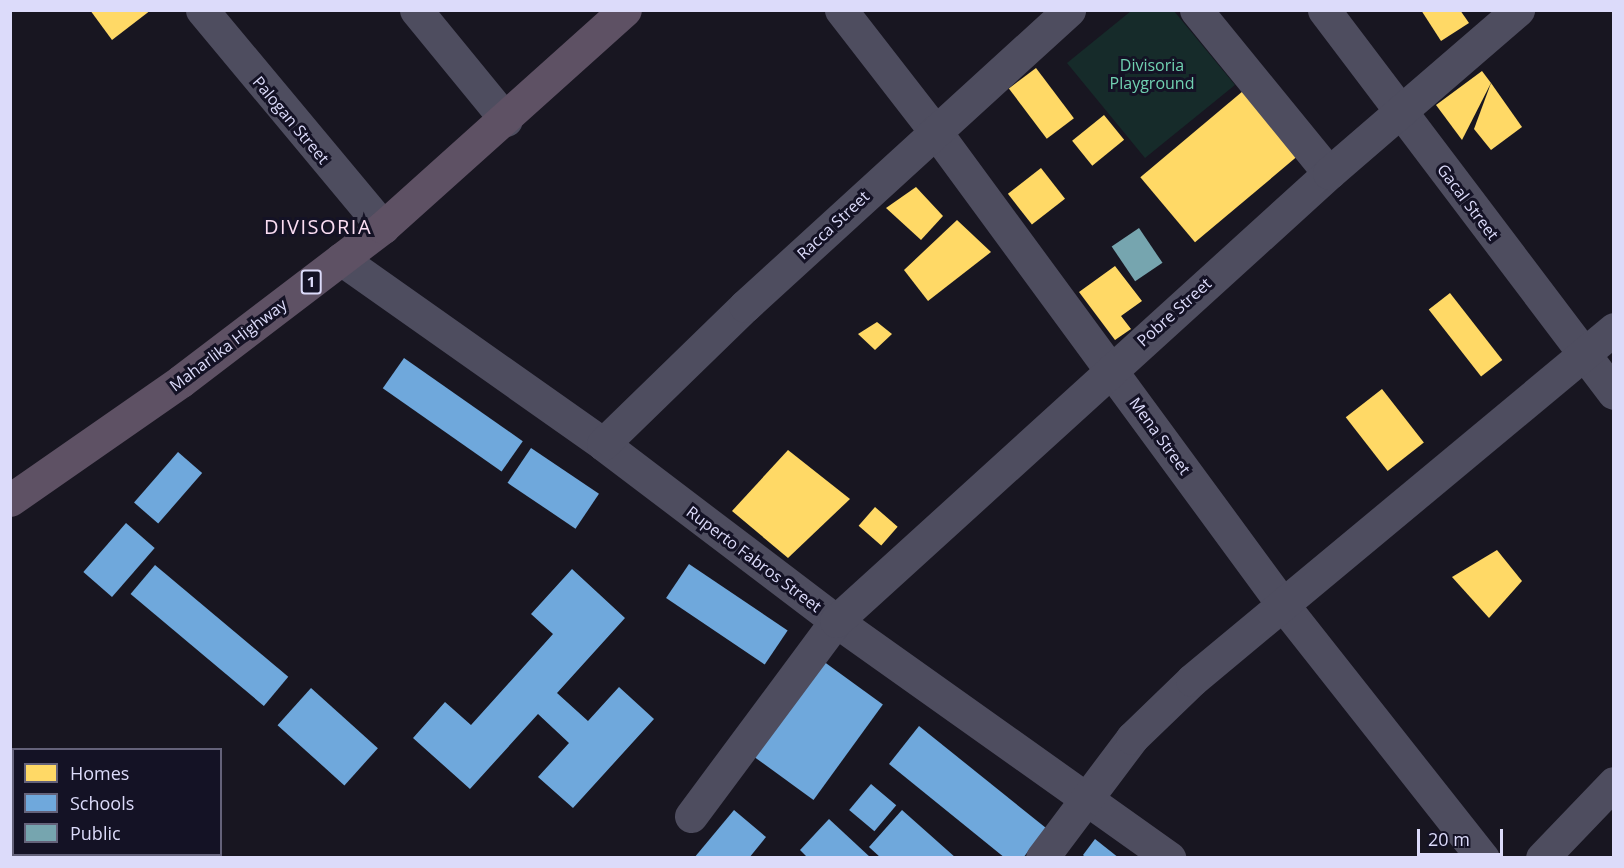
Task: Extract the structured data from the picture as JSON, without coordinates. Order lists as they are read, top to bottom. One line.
{"streets":{"highway":["1","Maharlika Highway"],"street":["Palogan Street","Gacal Street","Racca Street","Pobre Street","Mena Street","Ruperto Fabros Street"]},"crossings":[["Palogan Street","Maharlika Highway"],["Gacal Street","Pobre Street"],["Racca Street","Mena Street"],["Racca Street","Ruperto Fabros Street"],["Pobre Street","Mena Street"],["Pobre Street","Ruperto Fabros Street"],["Maharlika Highway","Ruperto Fabros Street"]],"districts":["DIVISORIA"],"parks":["Divisoria Playground"],"legend":["Homes","Schools","Public"],"scale_bar":"20 m"}
